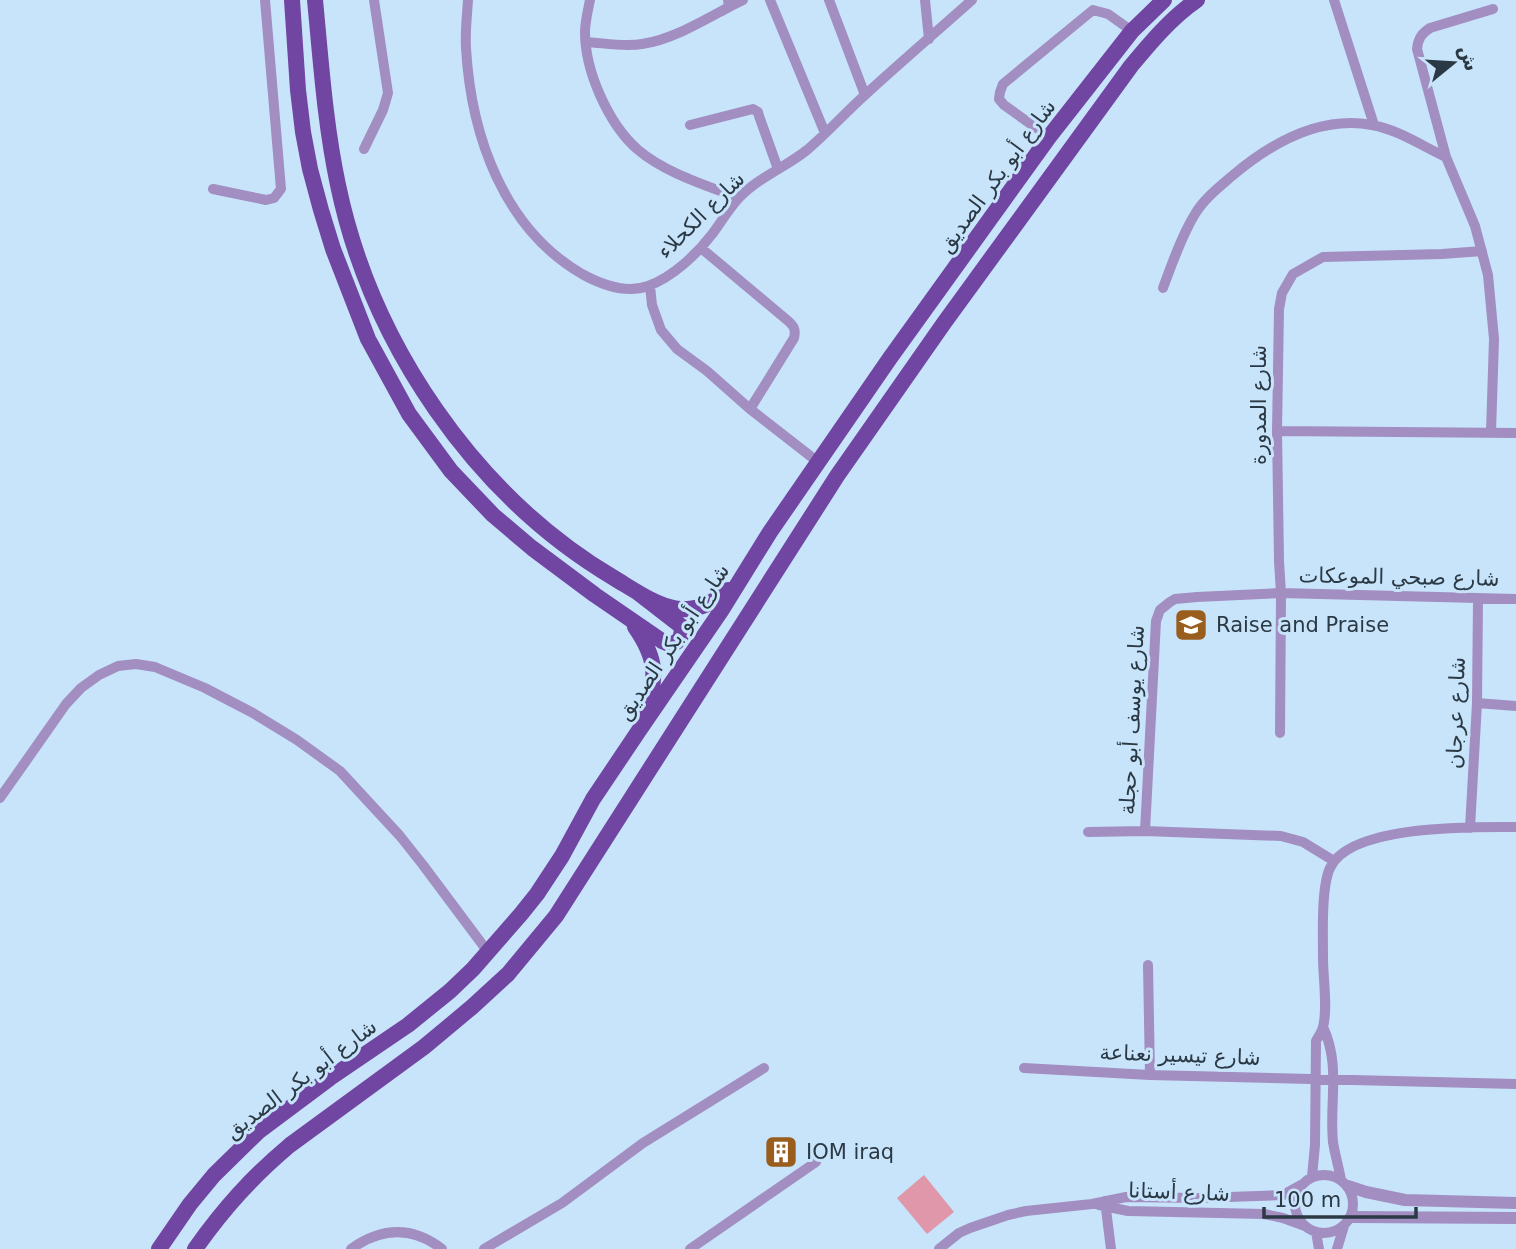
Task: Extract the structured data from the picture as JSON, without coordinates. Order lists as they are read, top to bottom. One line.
{"streets":{"main road":["شارع أبو بكر الصديق"],"street":["شارع الكحلاء","شارع المدورة","شارع صبحي الموعكات","شارع عرجان","شارع يوسف أبو حجلة","شارع تيسير نعناعة","شارع أستانا"]},"crossings":[["شارع المدورة","شارع صبحي الموعكات"],["شارع المدورة","شارع يوسف أبو حجلة"],["شارع صبحي الموعكات","شارع عرجان"],["شارع صبحي الموعكات","شارع يوسف أبو حجلة"]],"places":{"school or university":["Raise and Praise"],"building":["IOM iraq"]},"scale_bar":"100 m","north":"right"}
